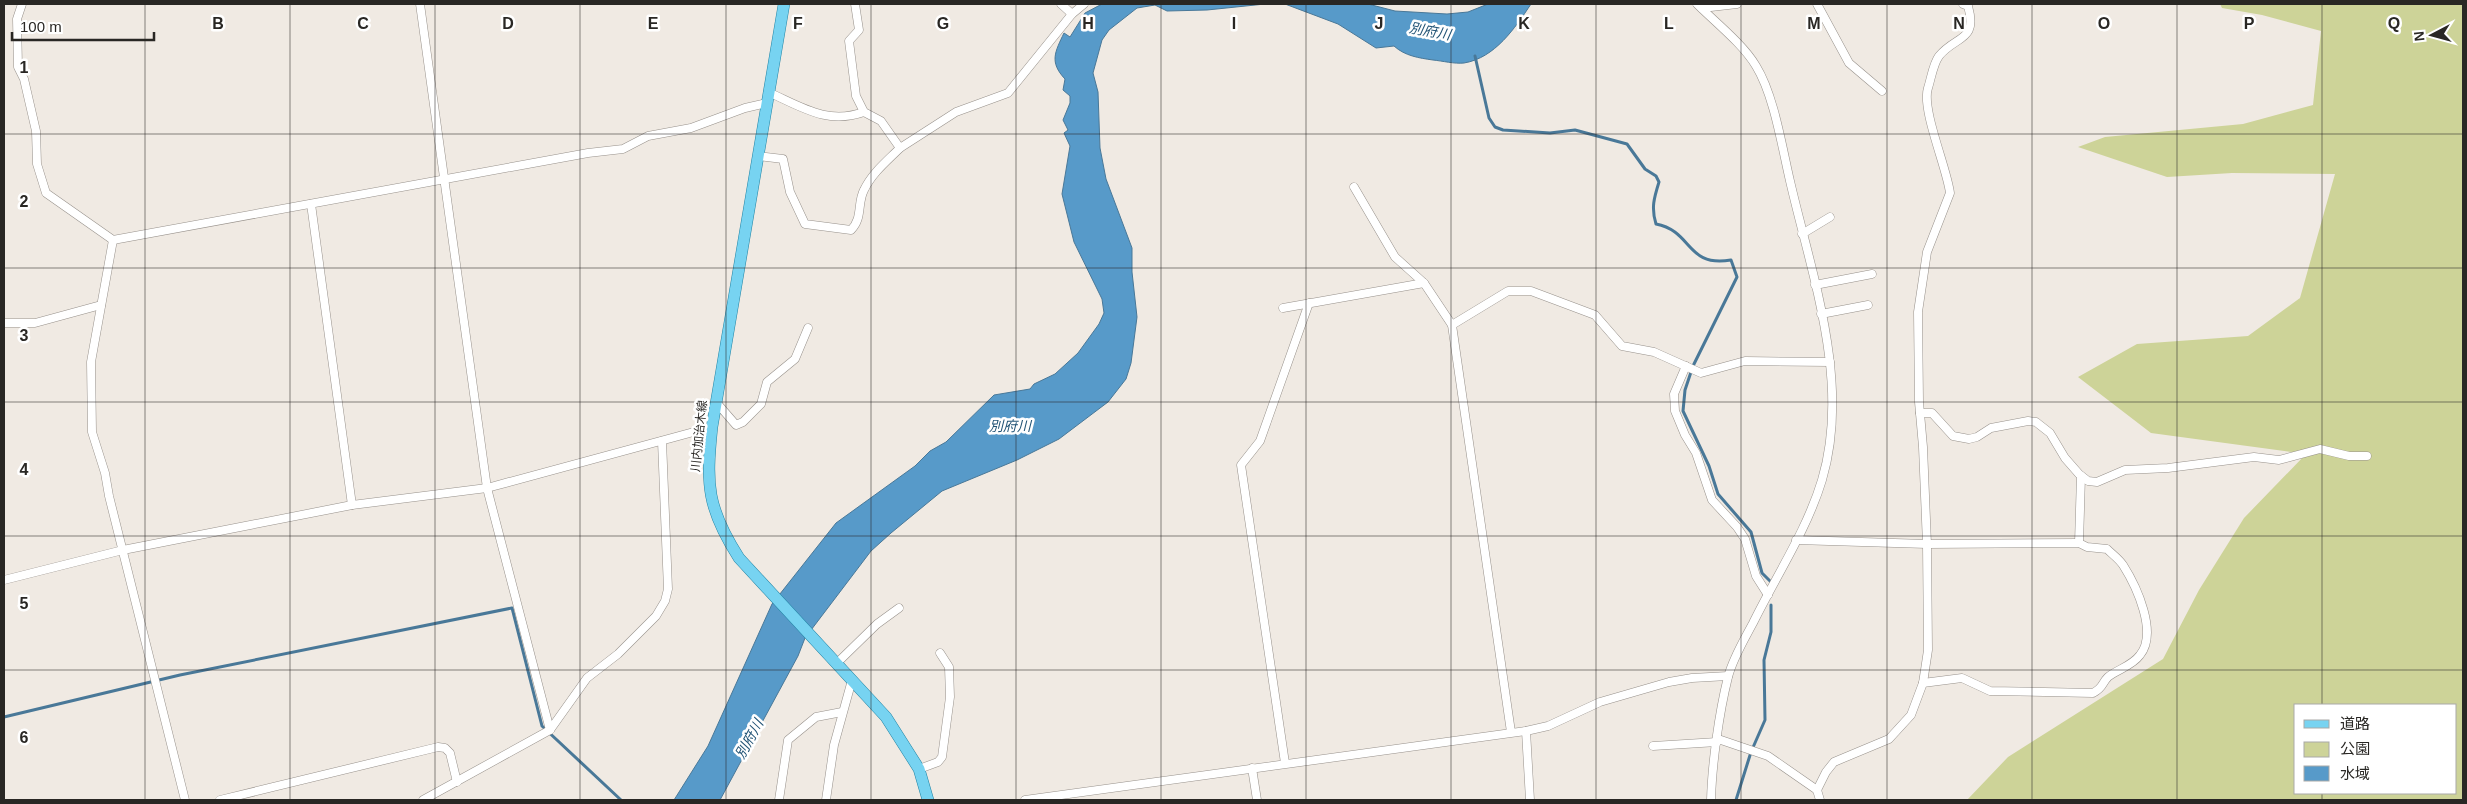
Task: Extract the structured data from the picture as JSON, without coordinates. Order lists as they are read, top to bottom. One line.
{"streets":{"main road":["川内加治木線"]},"water":["別府川"],"legend":["道路","公園","水域"],"scale_bar":"100 m","north":"left","grid":{"columns":["B","C","D","E","F","G","H","I","J","K","L","M","N","O","P","Q"],"rows":["1","2","3","4","5","6"]}}
